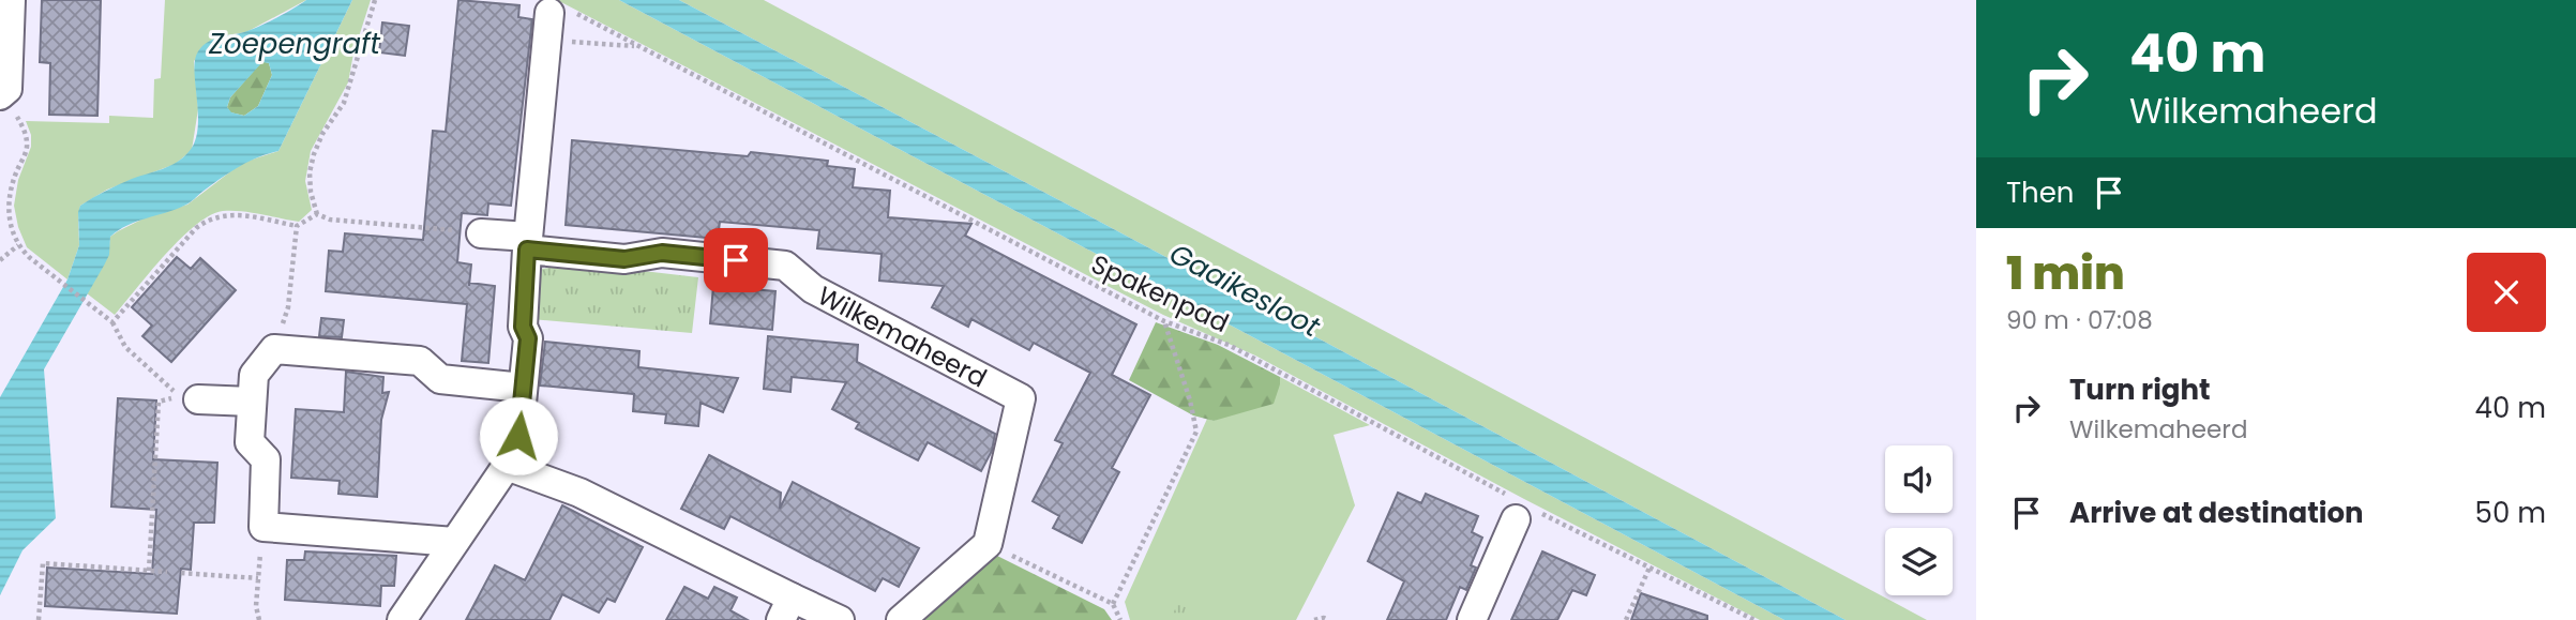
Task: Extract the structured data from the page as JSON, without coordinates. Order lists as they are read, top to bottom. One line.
{"streets":{"street":["Wilkemaheerd"],"path":["Spakenpad"]},"water":["Zoepengraft","Gaaikesloot"],"page":{"turn":["40 m","Wilkemaheerd"],"then":"Then","heading":["1 min","90 m · 07:08"],"list":[{"name":"Turn right","note":"Wilkemaheerd","value":"40 m"},{"name":"Arrive at destination","value":"50 m"}]}}
